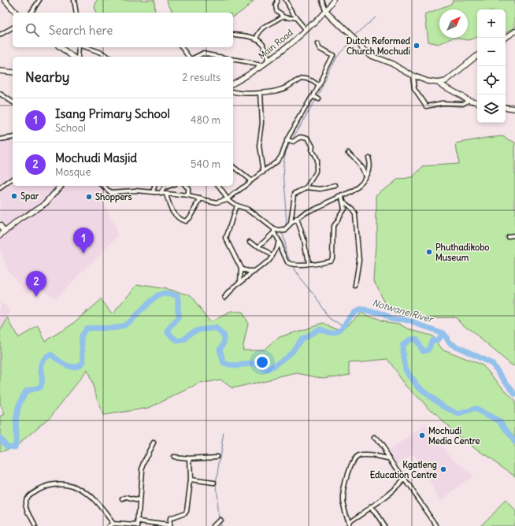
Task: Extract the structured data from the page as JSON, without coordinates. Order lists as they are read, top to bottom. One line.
{"streets":{"street":["Main Road"]},"water":["Notwane River"],"places":["Dutch Reformed Church Mochudi","Spar","Shoppers","Phuthadikobo Museum","Mochudi Media Centre","Kgatleng Education Centre"],"north":"top right","page":{"map_buttons":["+","−"],"search":"Search here","heading":["Nearby","2 results"],"list":[{"mark":"1","name":"Isang Primary School","note":"School","value":"480 m"},{"mark":"2","name":"Mochudi Masjid","note":"Mosque","value":"540 m"}],"pins":["1","2"]}}
